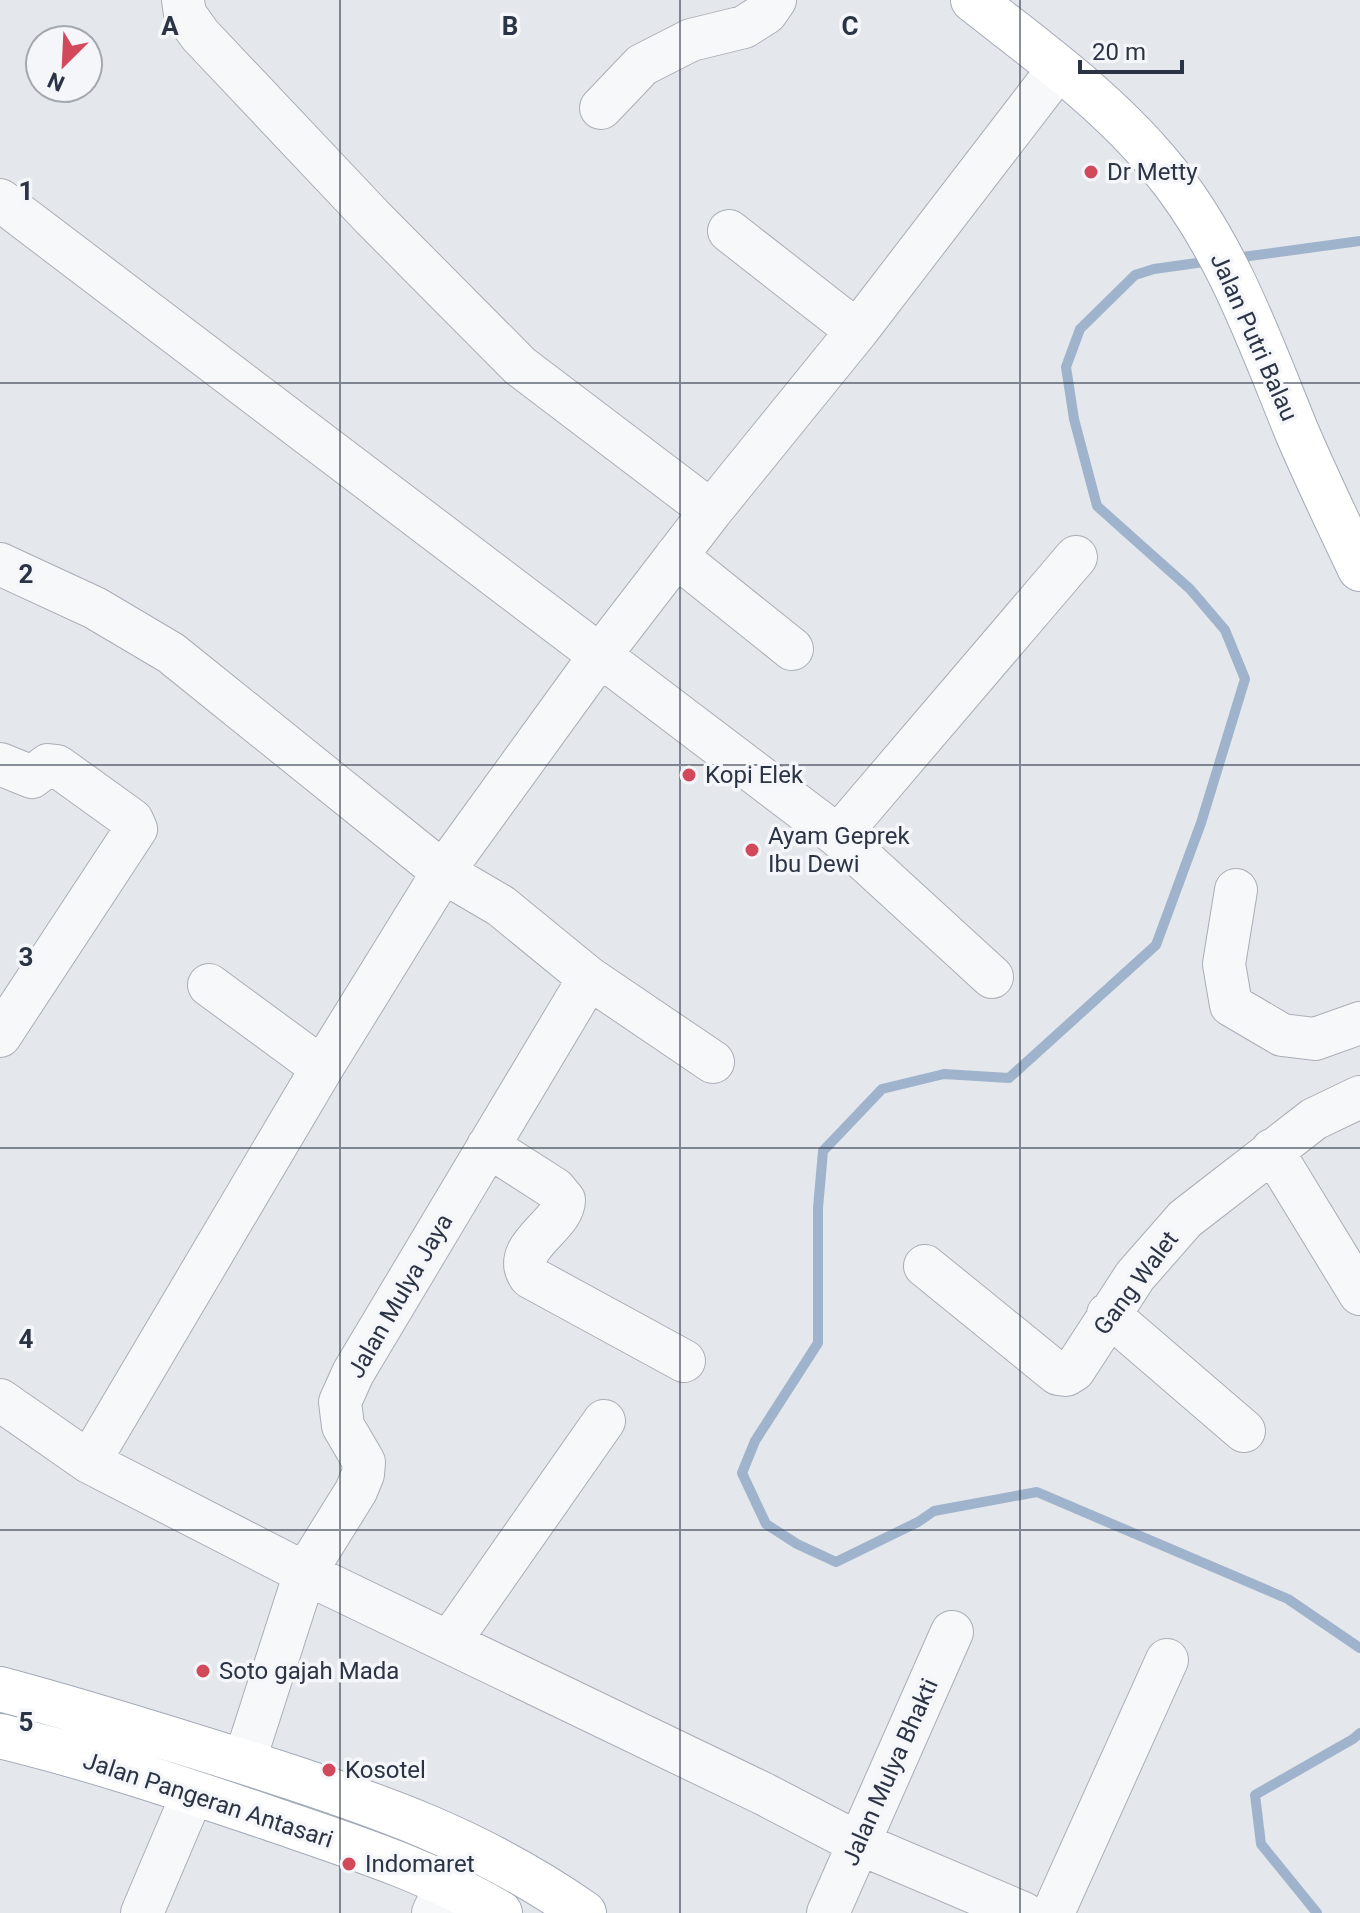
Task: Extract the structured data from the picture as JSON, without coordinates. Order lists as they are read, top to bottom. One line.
{"streets":{"main road":["Jalan Putri Balau","Jalan Pangeran Antasari"],"street":["Gang Walet","Jalan Mulya Jaya","Jalan Mulya Bhakti"]},"crossings":[["Jalan Mulya Jaya","Jalan Pangeran Antasari"]],"places":["Dr Metty","Kopi Elek","Ayam Geprek Ibu Dewi","Soto gajah Mada","Kosotel","Indomaret"],"scale_bar":"20 m","north":"bottom left","grid":{"columns":["A","B","C"],"rows":["1","2","3","4","5"]}}
